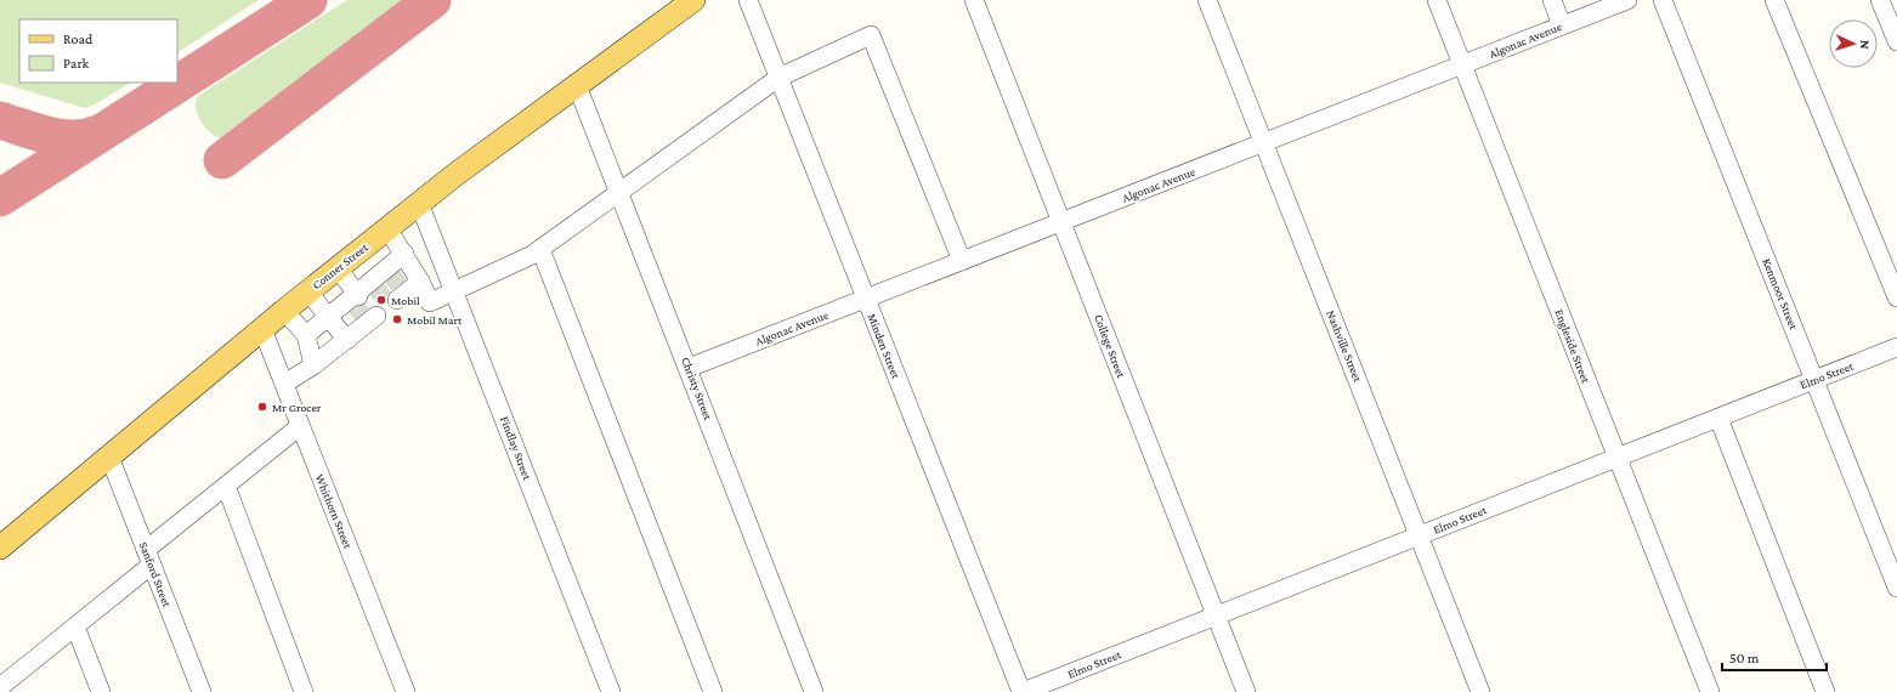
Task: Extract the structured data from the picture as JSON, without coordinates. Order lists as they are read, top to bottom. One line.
{"streets":{"main road":["Conner Street"],"street":["Algonac Avenue","Kenmoor Street","Minden Street","College Street","Nashville Street","Engleside Street","Elmo Street","Christy Street","Findlay Street","Whithorn Street","Sanford Street"]},"crossings":[["Algonac Avenue","Minden Street"],["Algonac Avenue","College Street"],["Algonac Avenue","Nashville Street"],["Algonac Avenue","Engleside Street"],["Algonac Avenue","Christy Street"],["Conner Street","Christy Street"],["Conner Street","Findlay Street"],["Conner Street","Whithorn Street"],["Conner Street","Sanford Street"],["Kenmoor Street","Elmo Street"],["Minden Street","Elmo Street"],["College Street","Elmo Street"],["Nashville Street","Elmo Street"],["Engleside Street","Elmo Street"]],"places":["Mobil","Mobil Mart","Mr Grocer"],"legend":["Road","Park"],"scale_bar":"50 m","north":"right"}
